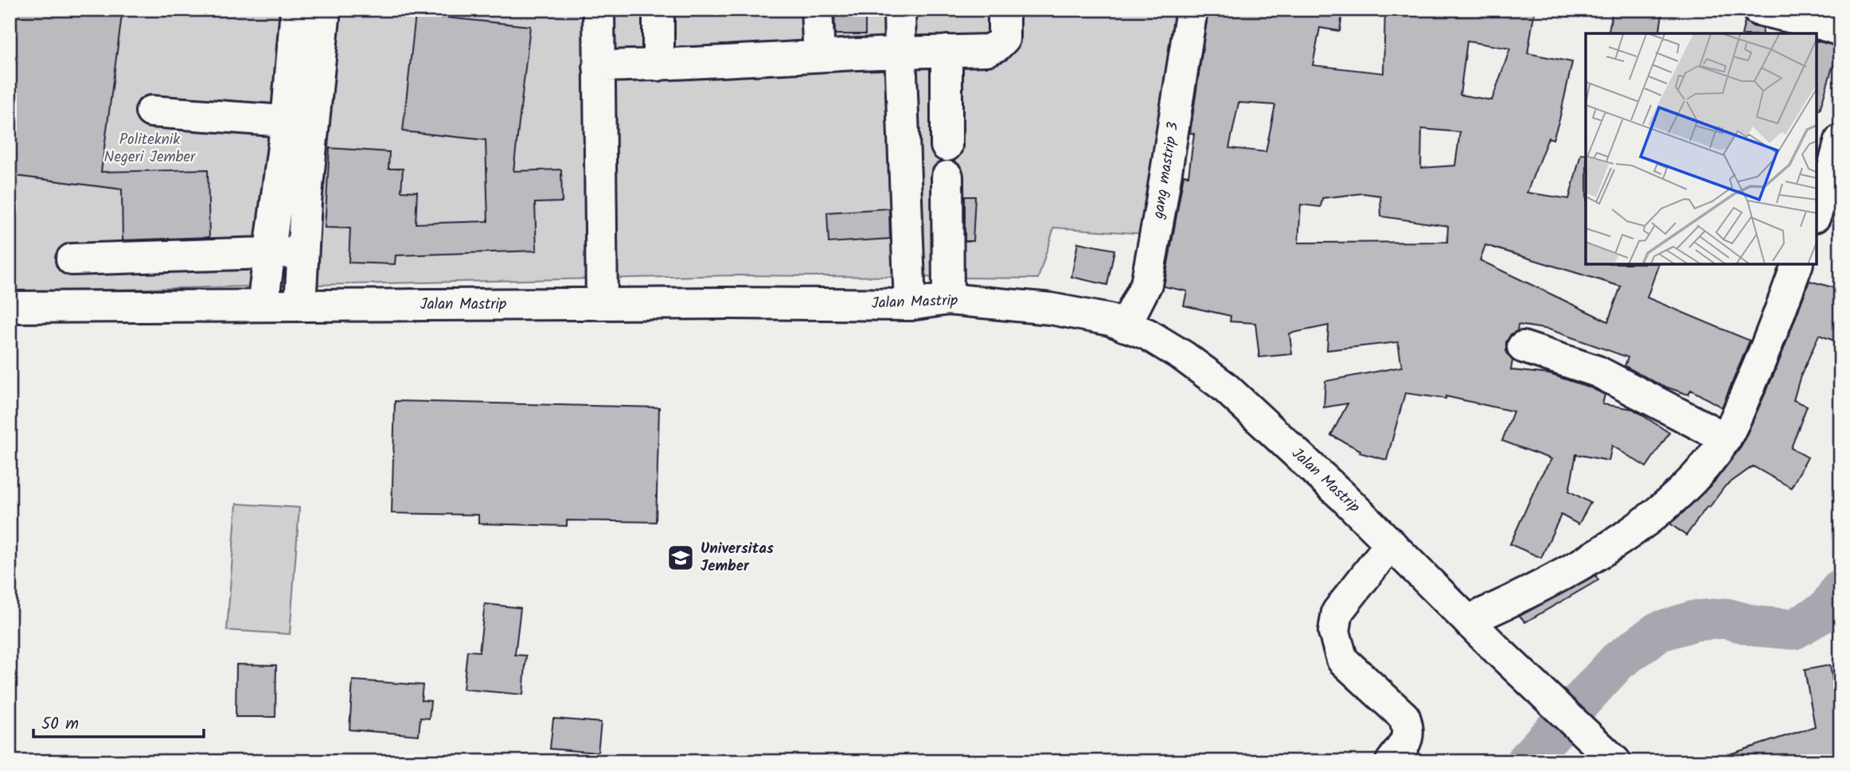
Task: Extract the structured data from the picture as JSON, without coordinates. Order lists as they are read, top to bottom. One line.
{"streets":{"main road":["gang mastrip 3","Jalan Mastrip"]},"crossings":[["gang mastrip 3","Jalan Mastrip"]],"parks":["Politeknik Negeri Jember"],"places":{"school or university":["Universitas Jember"]},"scale_bar":"50 m"}
